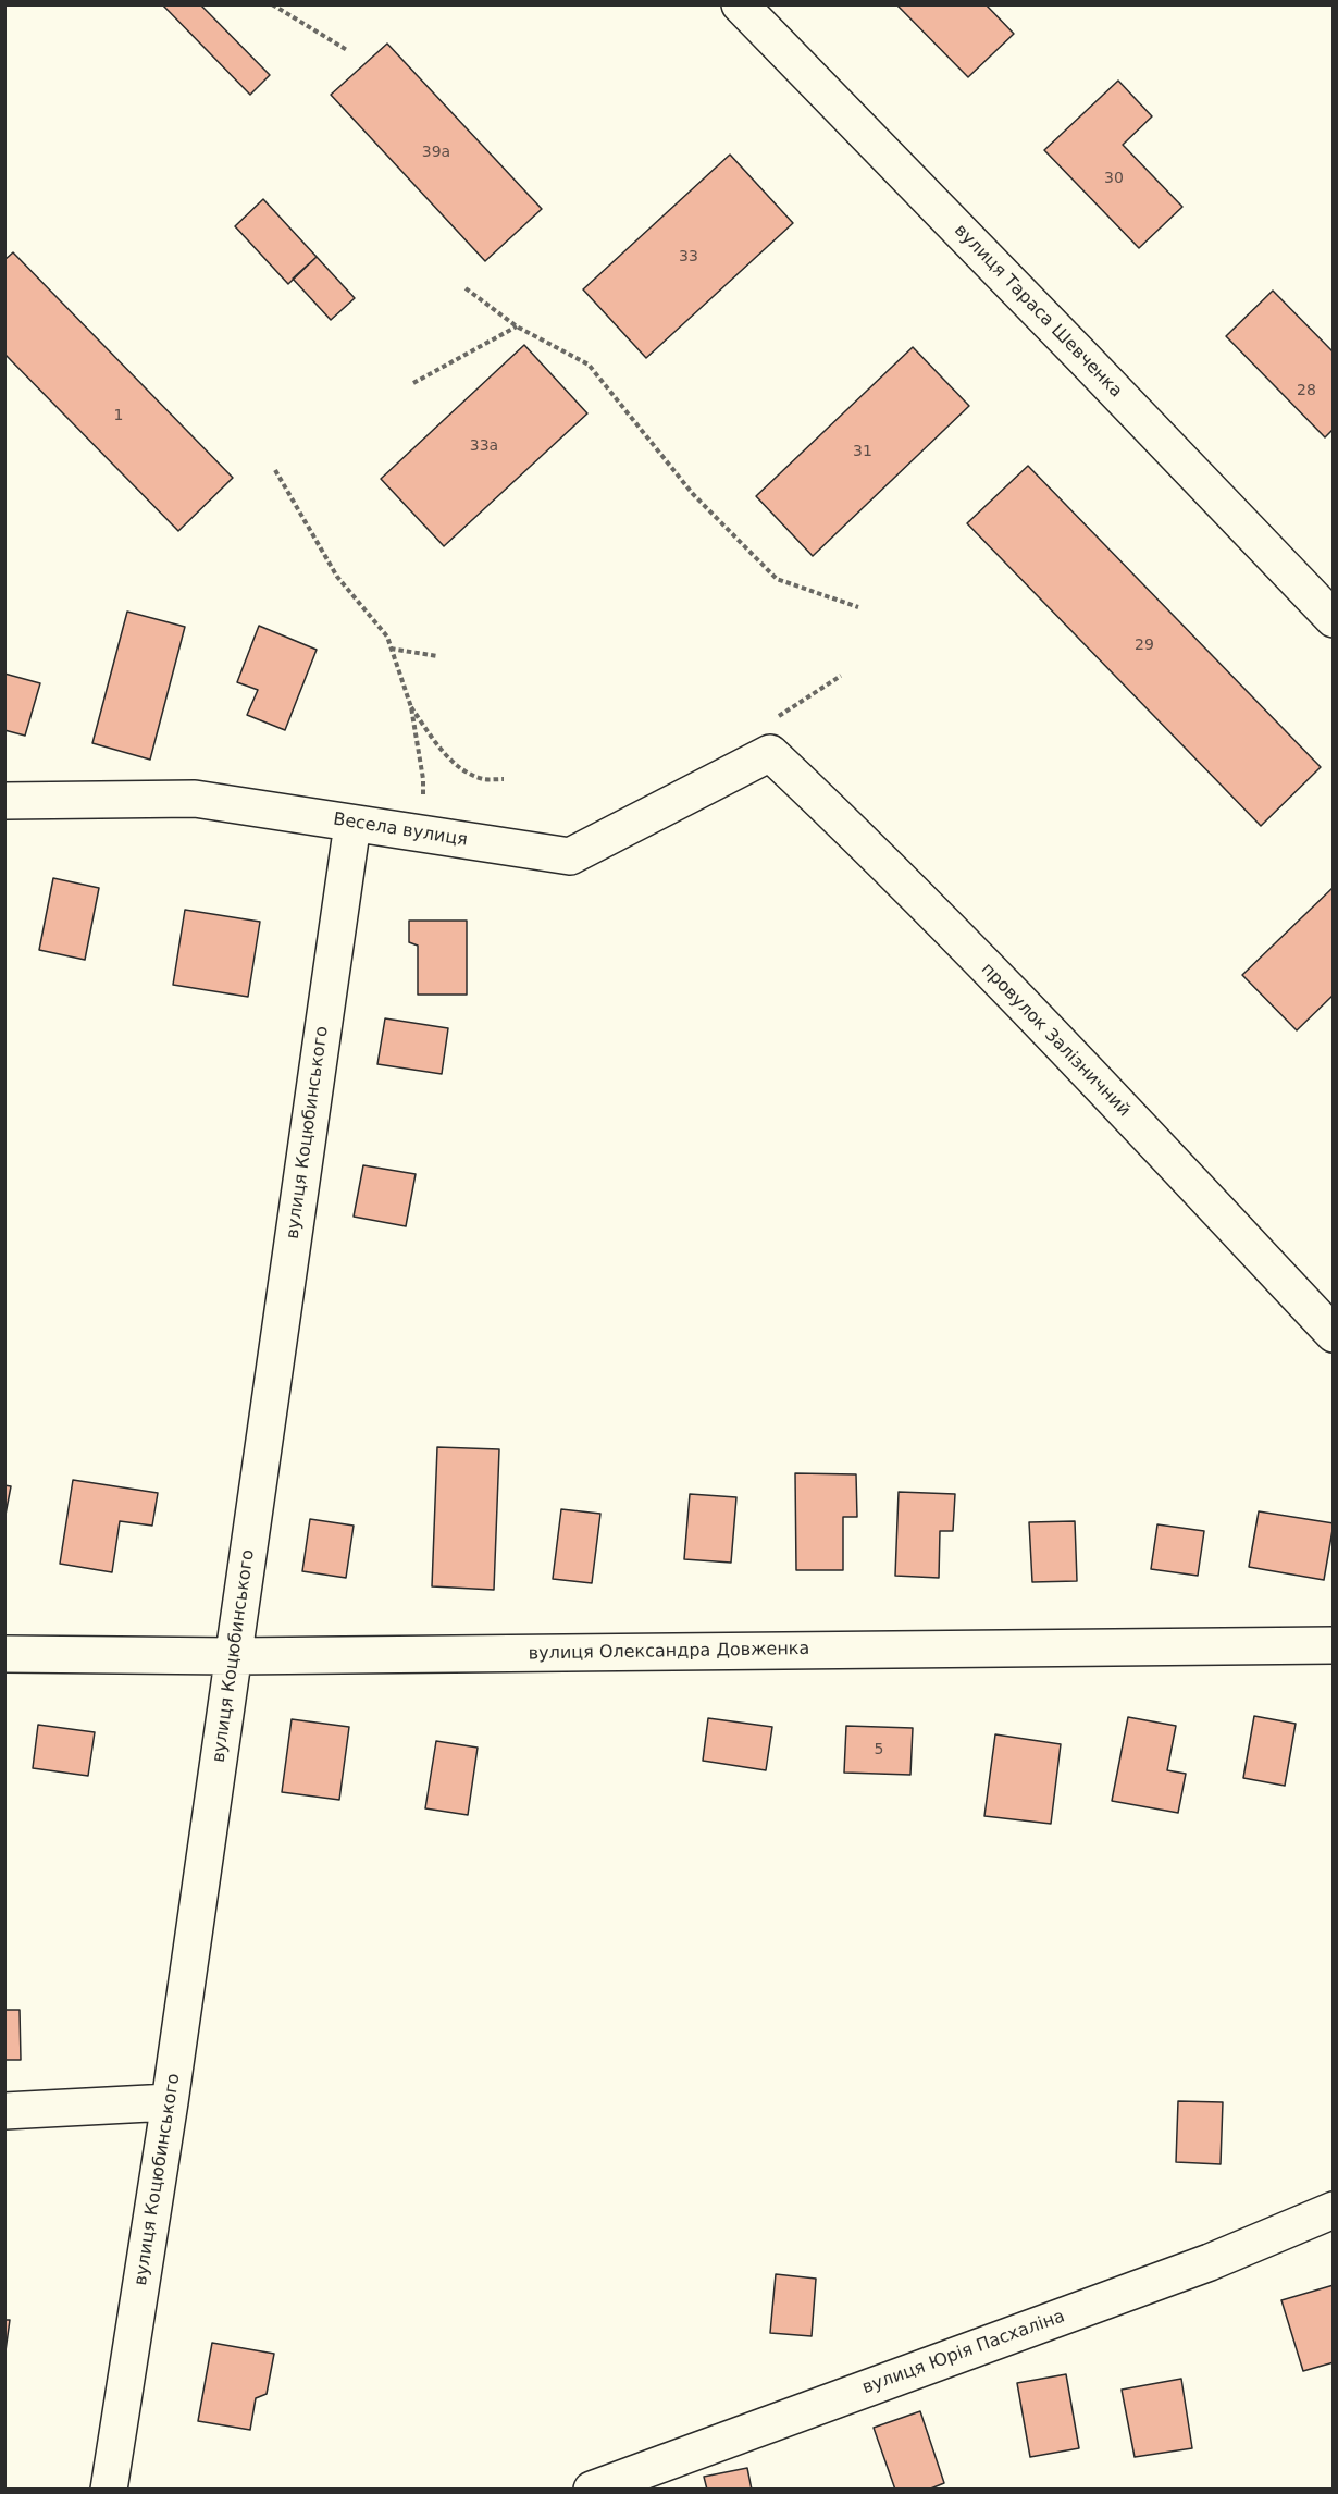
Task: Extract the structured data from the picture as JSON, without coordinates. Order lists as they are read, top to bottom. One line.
{"streets":{"street":["вулиця Тараса Шевченка","Весела вулиця","провулок Залізничний","вулиця Коцюбинського","вулиця Олександра Довженка","вулиця Юрія Пасхаліна"]},"crossings":[["Весела вулиця","провулок Залізничний"],["Весела вулиця","вулиця Коцюбинського"],["вулиця Коцюбинського","вулиця Олександра Довженка"]],"house_numbers":["39а","30","33","28","1","33а","31","29","5"]}
